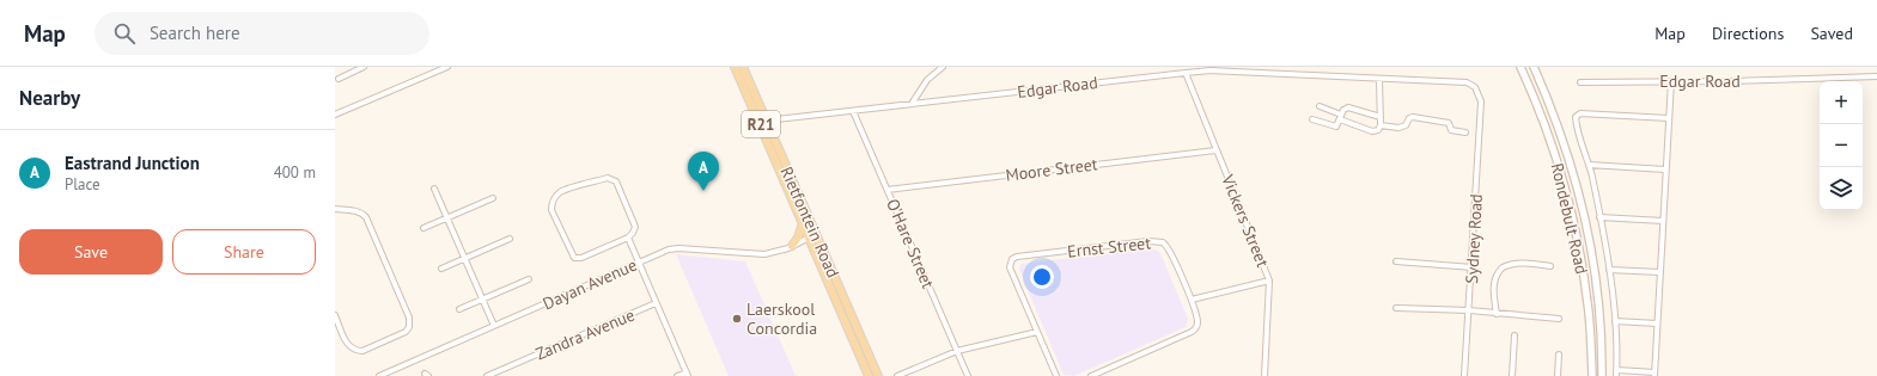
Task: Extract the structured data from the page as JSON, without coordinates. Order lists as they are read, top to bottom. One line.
{"streets":{"main road":["R21","Rondebult Road","Rietfontein Road"],"street":["Edgar Road","Moore Street","Vickers Street","Sydney Road","O'Hare Street","Ernst Street","Dayan Avenue","Zandra Avenue"]},"crossings":[["Edgar Road","Vickers Street"],["Edgar Road","Rietfontein Road"],["Edgar Road","Sydney Road"],["Edgar Road","O'Hare Street"],["Moore Street","Vickers Street"],["Moore Street","O'Hare Street"],["Rietfontein Road","Dayan Avenue"]],"places":["Laerskool Concordia"],"page":{"header":"Map","search":"Search here","nav":["Map","Directions","Saved"],"heading":"Nearby","map_buttons":["+","−"],"list":[{"mark":"A","name":"Eastrand Junction","note":"Place","value":"400 m"}],"pins":"A","buttons":["Save","Share"]}}
